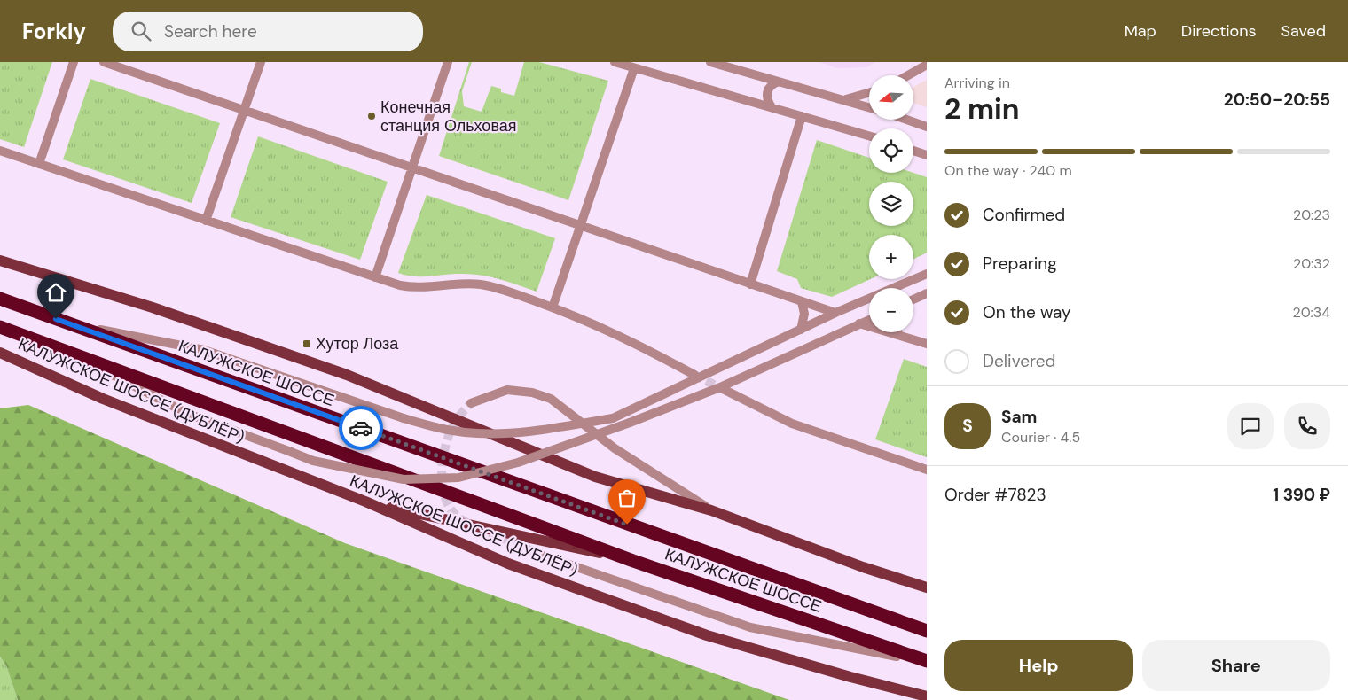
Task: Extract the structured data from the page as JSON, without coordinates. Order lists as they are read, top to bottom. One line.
{"streets":{"highway":["КАЛУЖСКОЕ ШОССЕ"],"main road":["КАЛУЖСКОЕ ШОССЕ (ДУБЛЁР)"]},"places":{"other":["Конечная станция Ольховая"],"transit":["Хутор Лоза"]},"north":"left","page":{"header":"Forkly","search":"Search here","nav":["Map","Directions","Saved"],"heading":["2 min","Arriving in","20:50–20:55"],"panel":["Sam","Courier · 4.5","Order #7823","1 390 ₽"],"map_buttons":["+","−"],"bar":"On the way · 240 m","list":[["Confirmed","20:23"],["Preparing","20:32"],["On the way","20:34"],"Delivered"],"round":"S","buttons":["Help","Share"]}}
